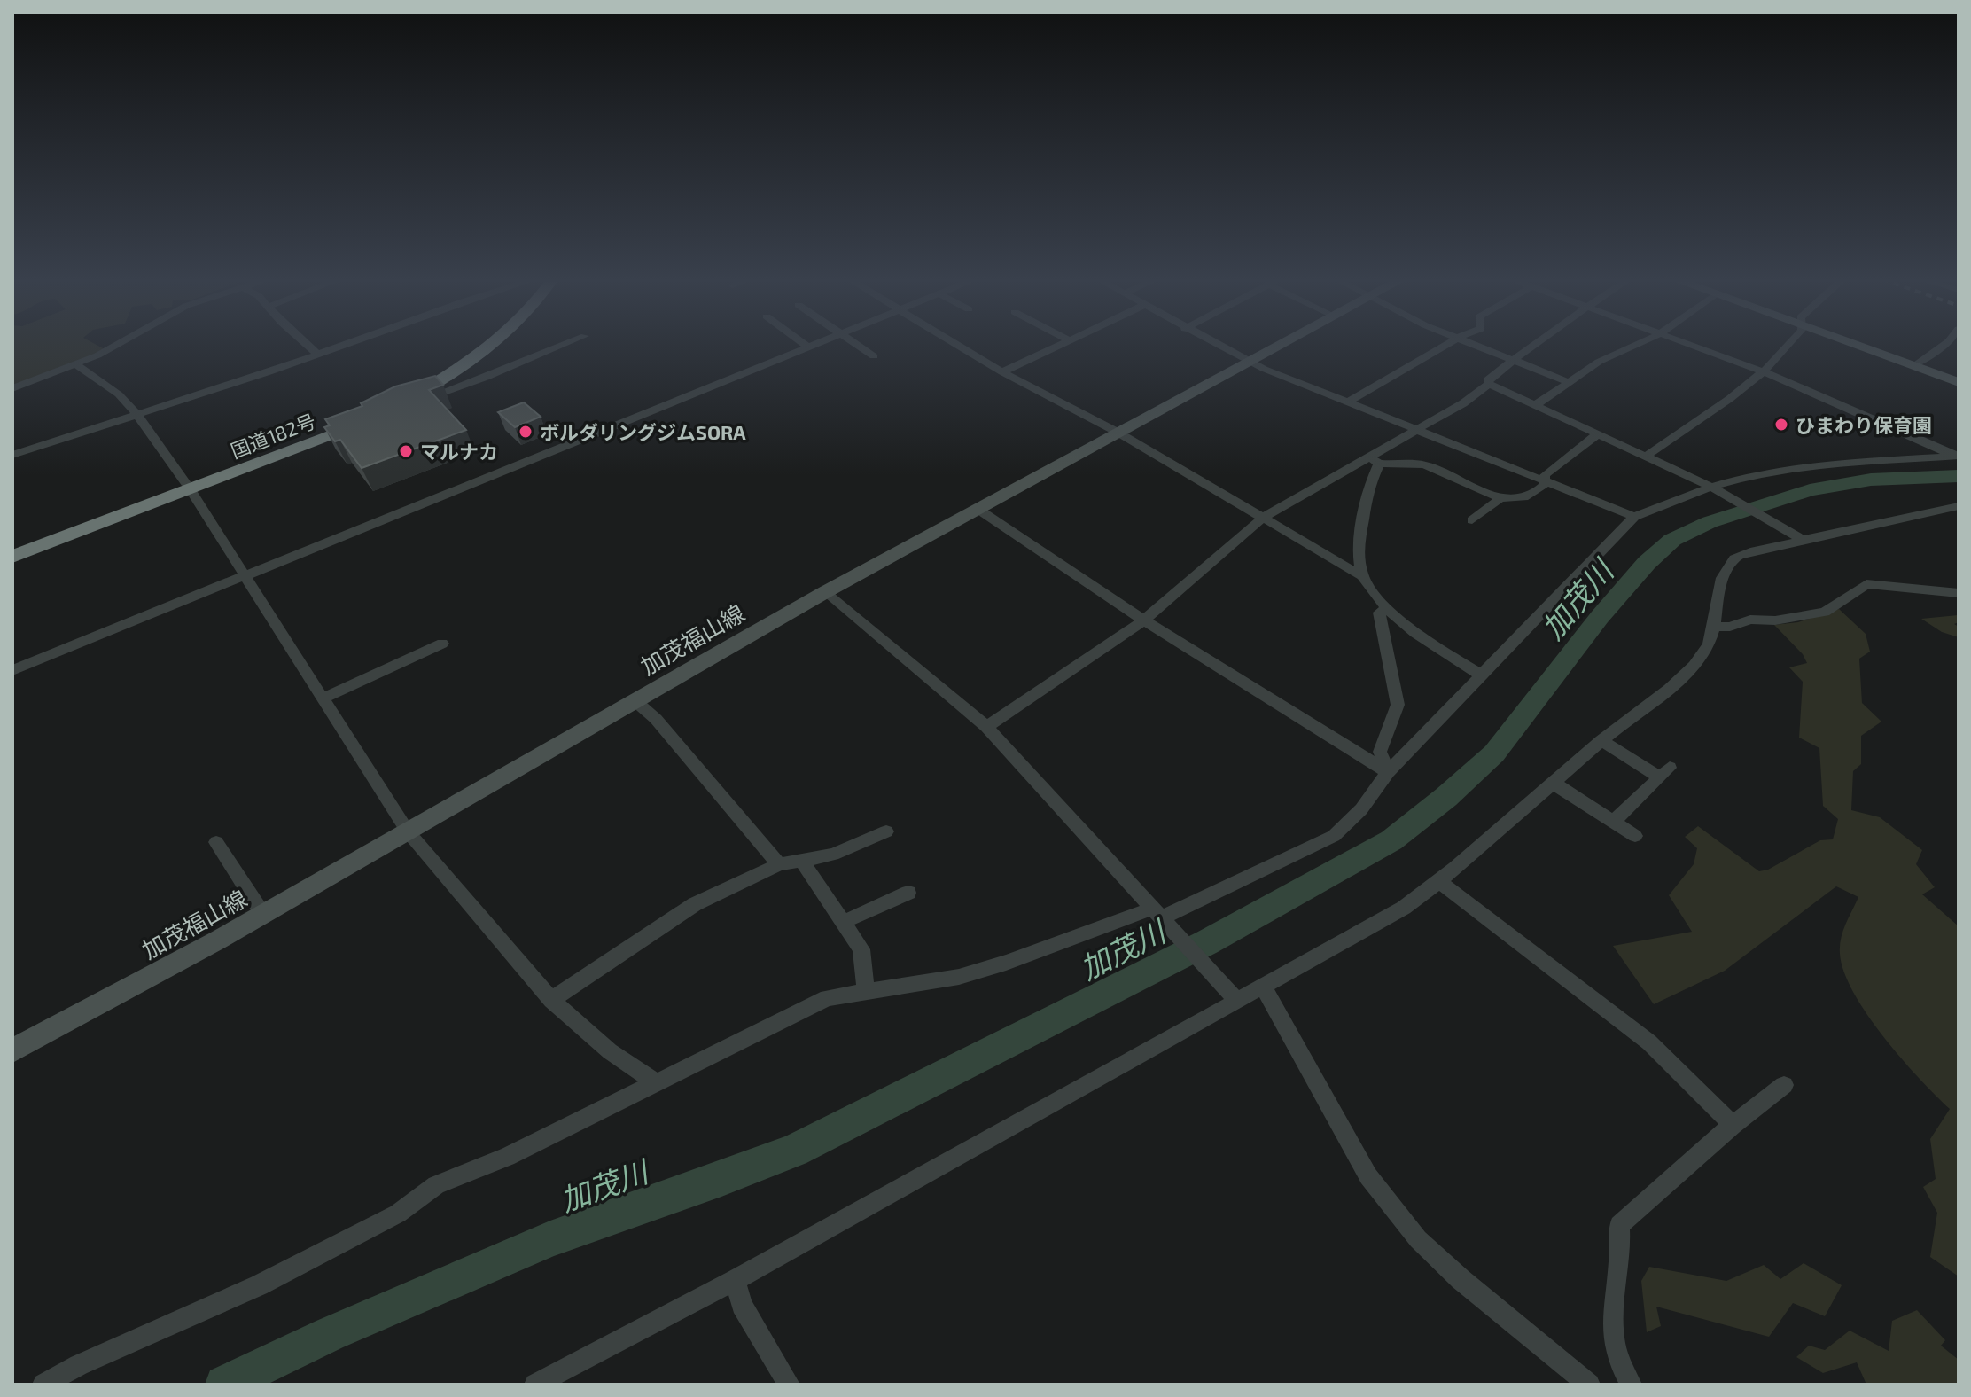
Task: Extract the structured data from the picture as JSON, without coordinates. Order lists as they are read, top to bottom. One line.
{"streets":{"highway":["国道182号"],"main road":["加茂福山線"]},"water":["加茂川"],"places":["ひまわり保育園","ボルダリングジムSORA","マルナカ"]}
